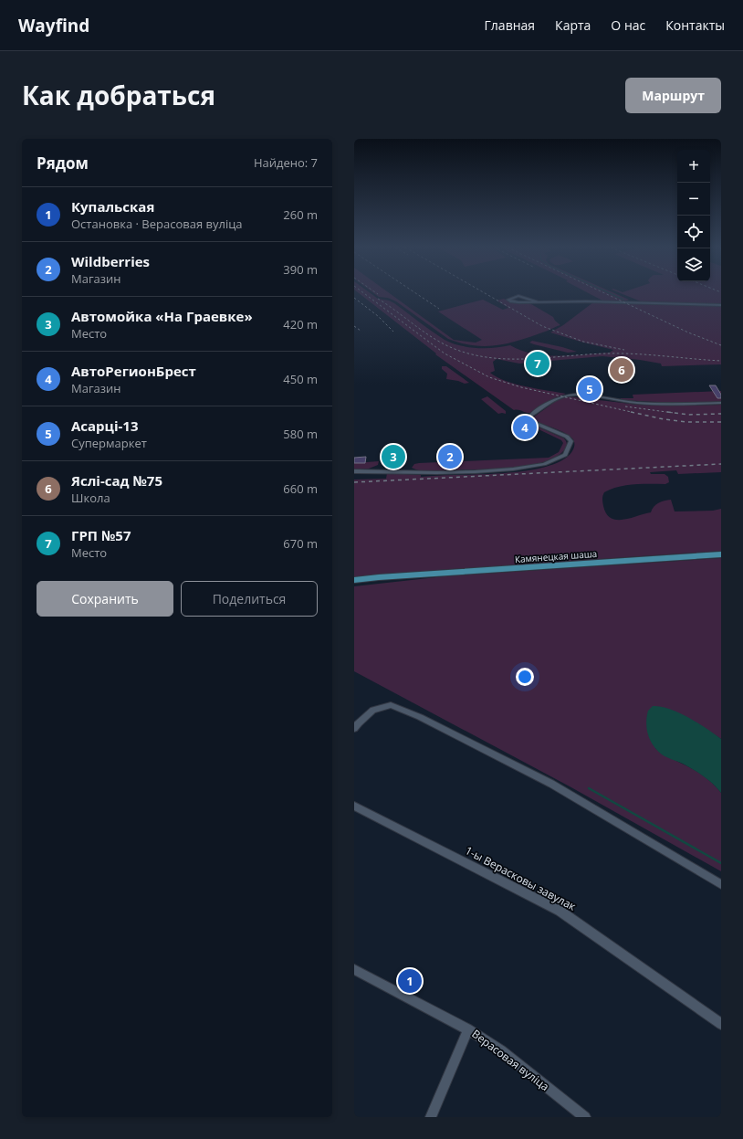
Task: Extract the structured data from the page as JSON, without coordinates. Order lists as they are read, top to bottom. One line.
{"streets":{"main road":["Камянецкая шаша"],"street":["1-ы Верасковы завулак","Верасовая вуліца"]},"page":{"header":"Wayfind","nav":["Главная","Карта","О нас","Контакты"],"title":"Как добраться","buttons":["Маршрут",["Сохранить","Поделиться"]],"heading":["Рядом","Найдено: 7"],"map_buttons":["+","−"],"list":[{"mark":"1","name":"Купальская","note":"Остановка · Верасовая вуліца","value":"260 m"},{"mark":"2","name":"Wildberries","note":"Магазин","value":"390 m"},{"mark":"3","name":"Автомойка «На Граевке»","note":"Место","value":"420 m"},{"mark":"4","name":"АвтоРегионБрест","note":"Магазин","value":"450 m"},{"mark":"5","name":"Асарці-13","note":"Супермаркет","value":"580 m"},{"mark":"6","name":"Яслі-сад №75","note":"Школа","value":"660 m"},{"mark":"7","name":"ГРП №57","note":"Место","value":"670 m"}],"pins":["7","6","5","4","2","3","1"]}}
